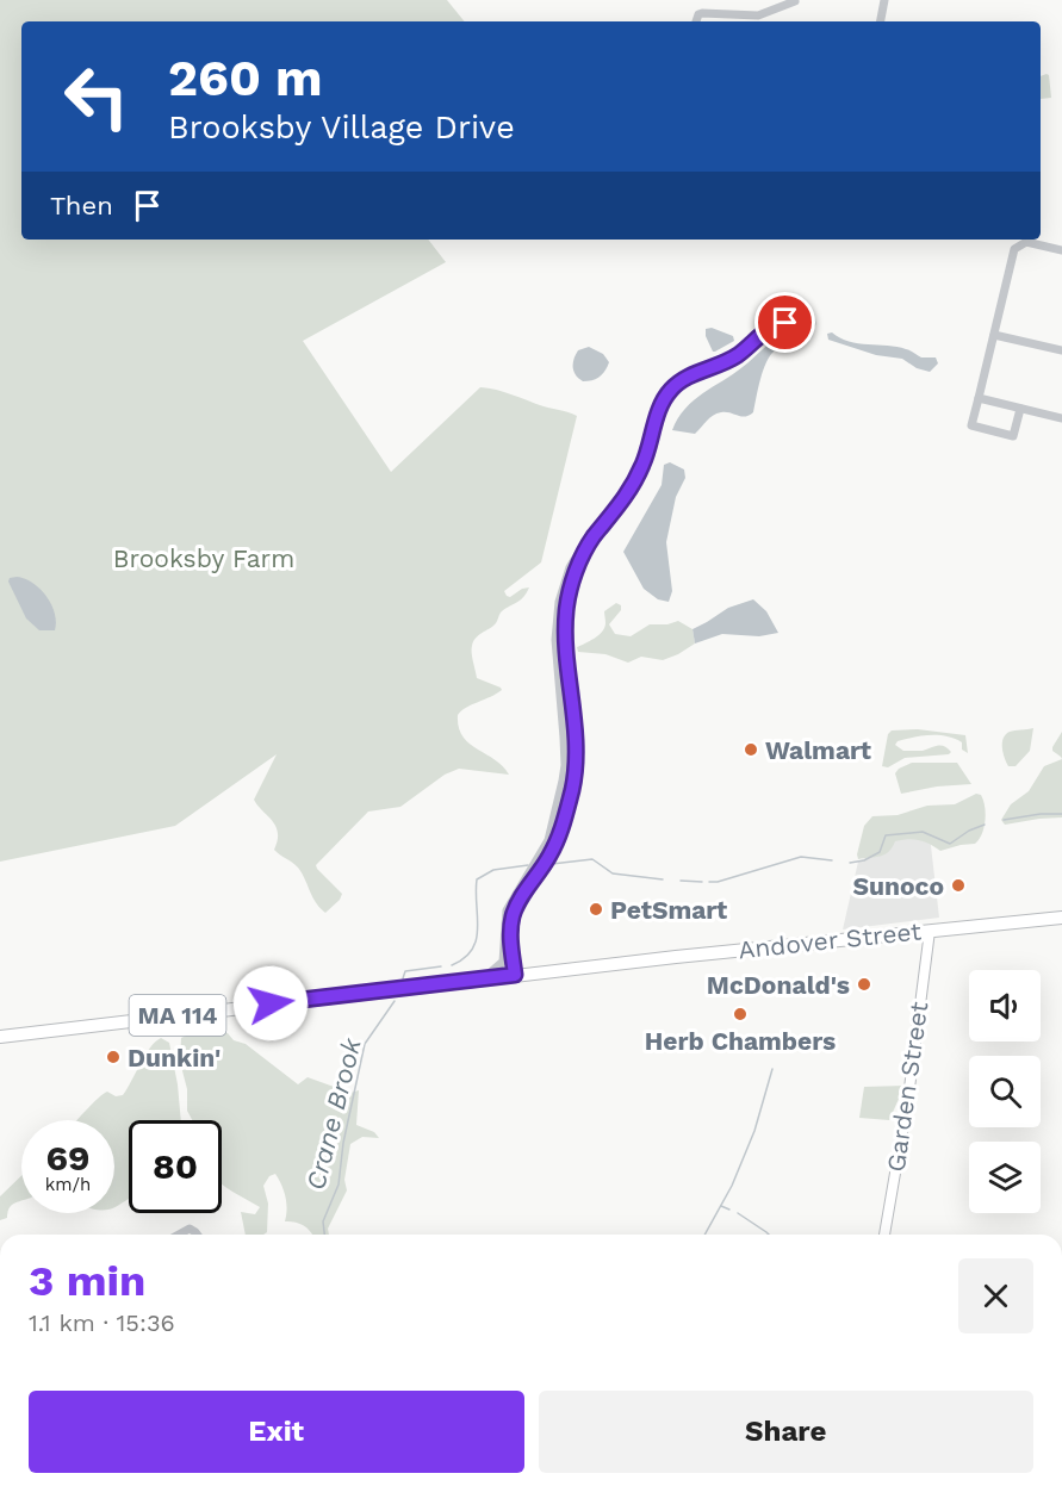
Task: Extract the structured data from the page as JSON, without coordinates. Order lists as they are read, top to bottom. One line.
{"streets":{"highway":["Andover Street","MA 114"],"main road":["Garden Street"]},"crossings":[["Andover Street","Garden Street"]],"water":["Crane Brook"],"parks":["Brooksby Farm"],"places":["Walmart","Sunoco","PetSmart","McDonald's","Herb Chambers","Dunkin'"],"page":{"turn":["260 m","Brooksby Village Drive"],"then":"Then","speed":"69 km/h","limit":"80","heading":["3 min","1.1 km · 15:36"],"buttons":["Exit","Share"]}}
